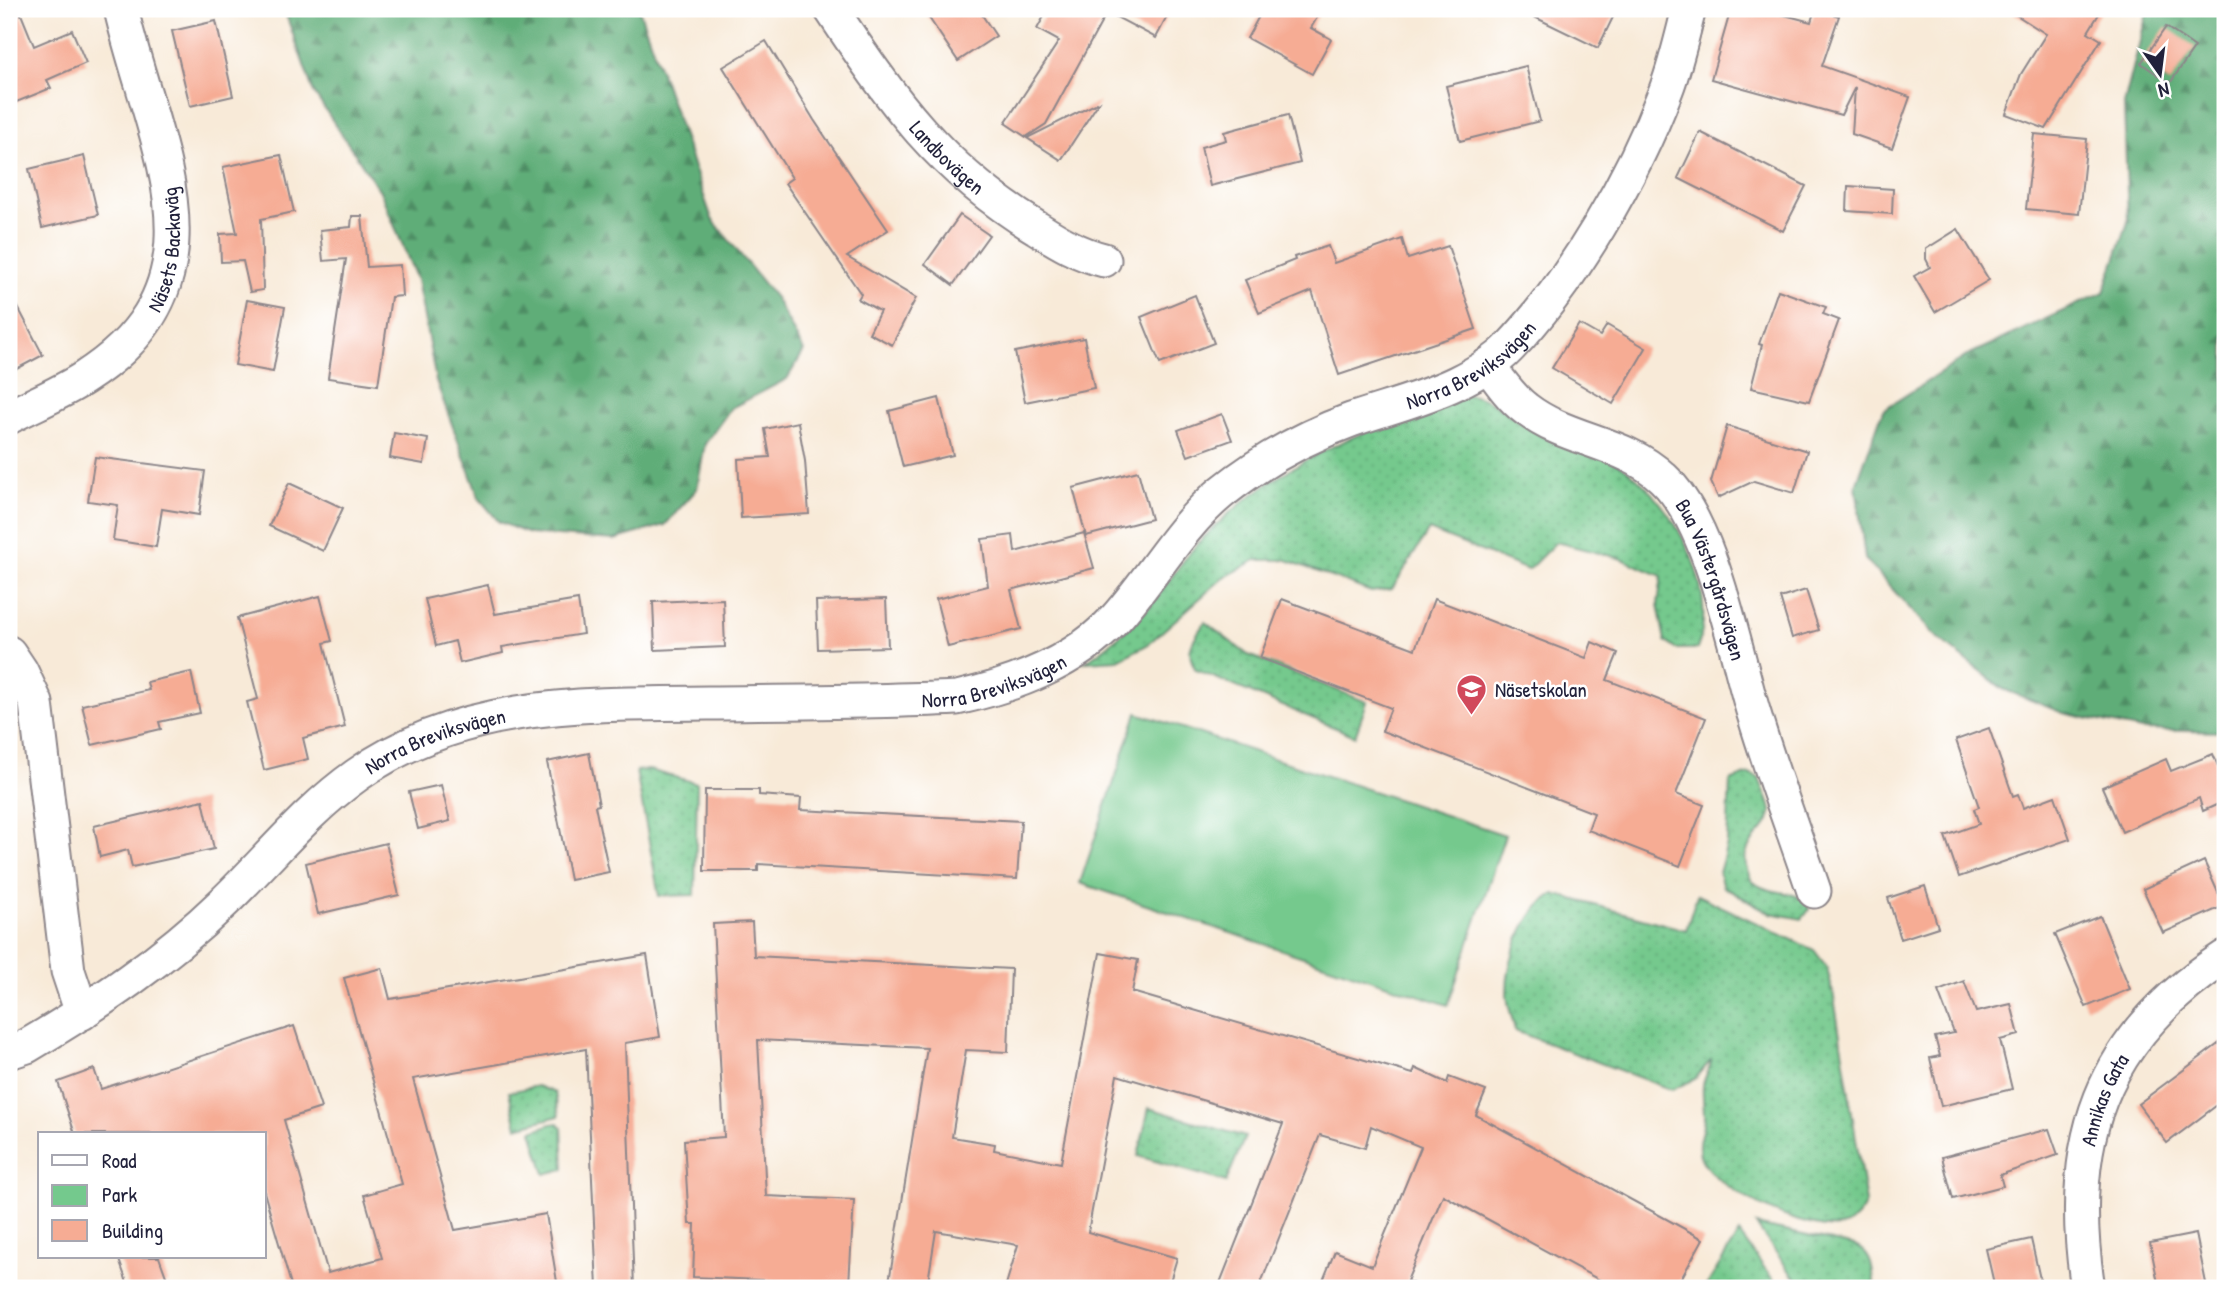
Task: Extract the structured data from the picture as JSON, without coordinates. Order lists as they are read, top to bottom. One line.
{"streets":{"street":["Landbovägen","Näsets Backaväg","Norra Breviksvägen","Bua Västergårdsvägen","Annikas Gata"]},"crossings":[["Norra Breviksvägen","Bua Västergårdsvägen"]],"places":{"school or university":["Näsetskolan"]},"legend":["Road","Park","Building"],"north":"bottom"}
